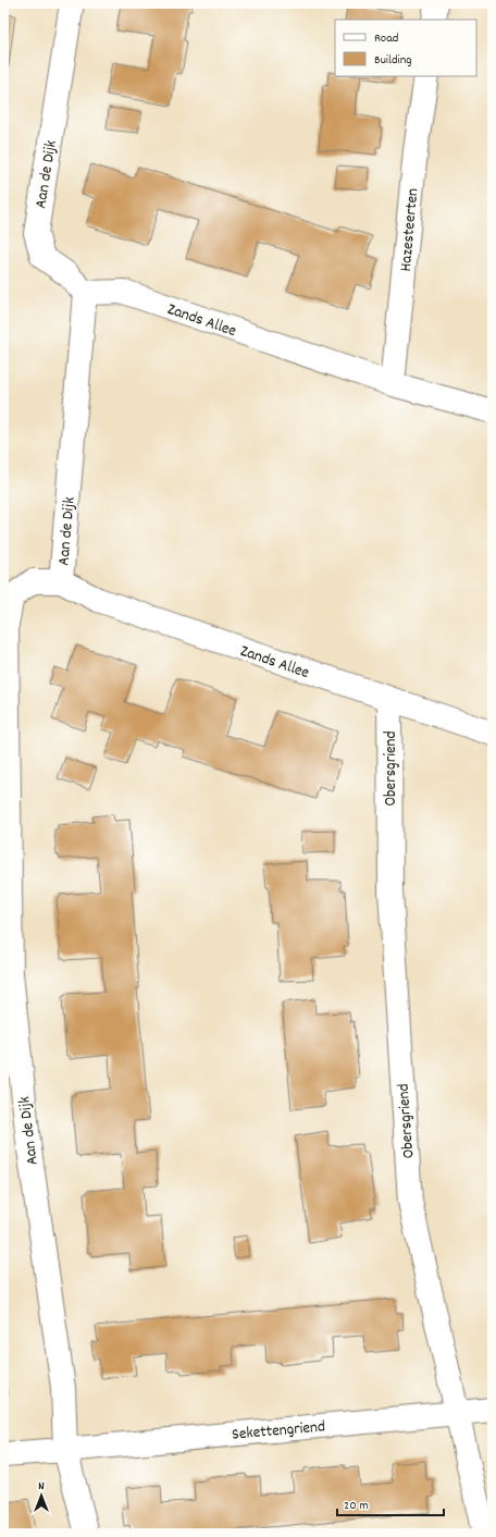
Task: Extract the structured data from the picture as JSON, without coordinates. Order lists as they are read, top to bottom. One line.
{"streets":{"street":["Aan de Dijk","Hazesteerten","Zands Allee","Obersgriend","Sekettengriend"]},"crossings":[["Aan de Dijk","Zands Allee"],["Aan de Dijk","Sekettengriend"],["Hazesteerten","Zands Allee"],["Zands Allee","Obersgriend"],["Obersgriend","Sekettengriend"]],"legend":["Road","Building"],"scale_bar":"20 m","north":"top"}
